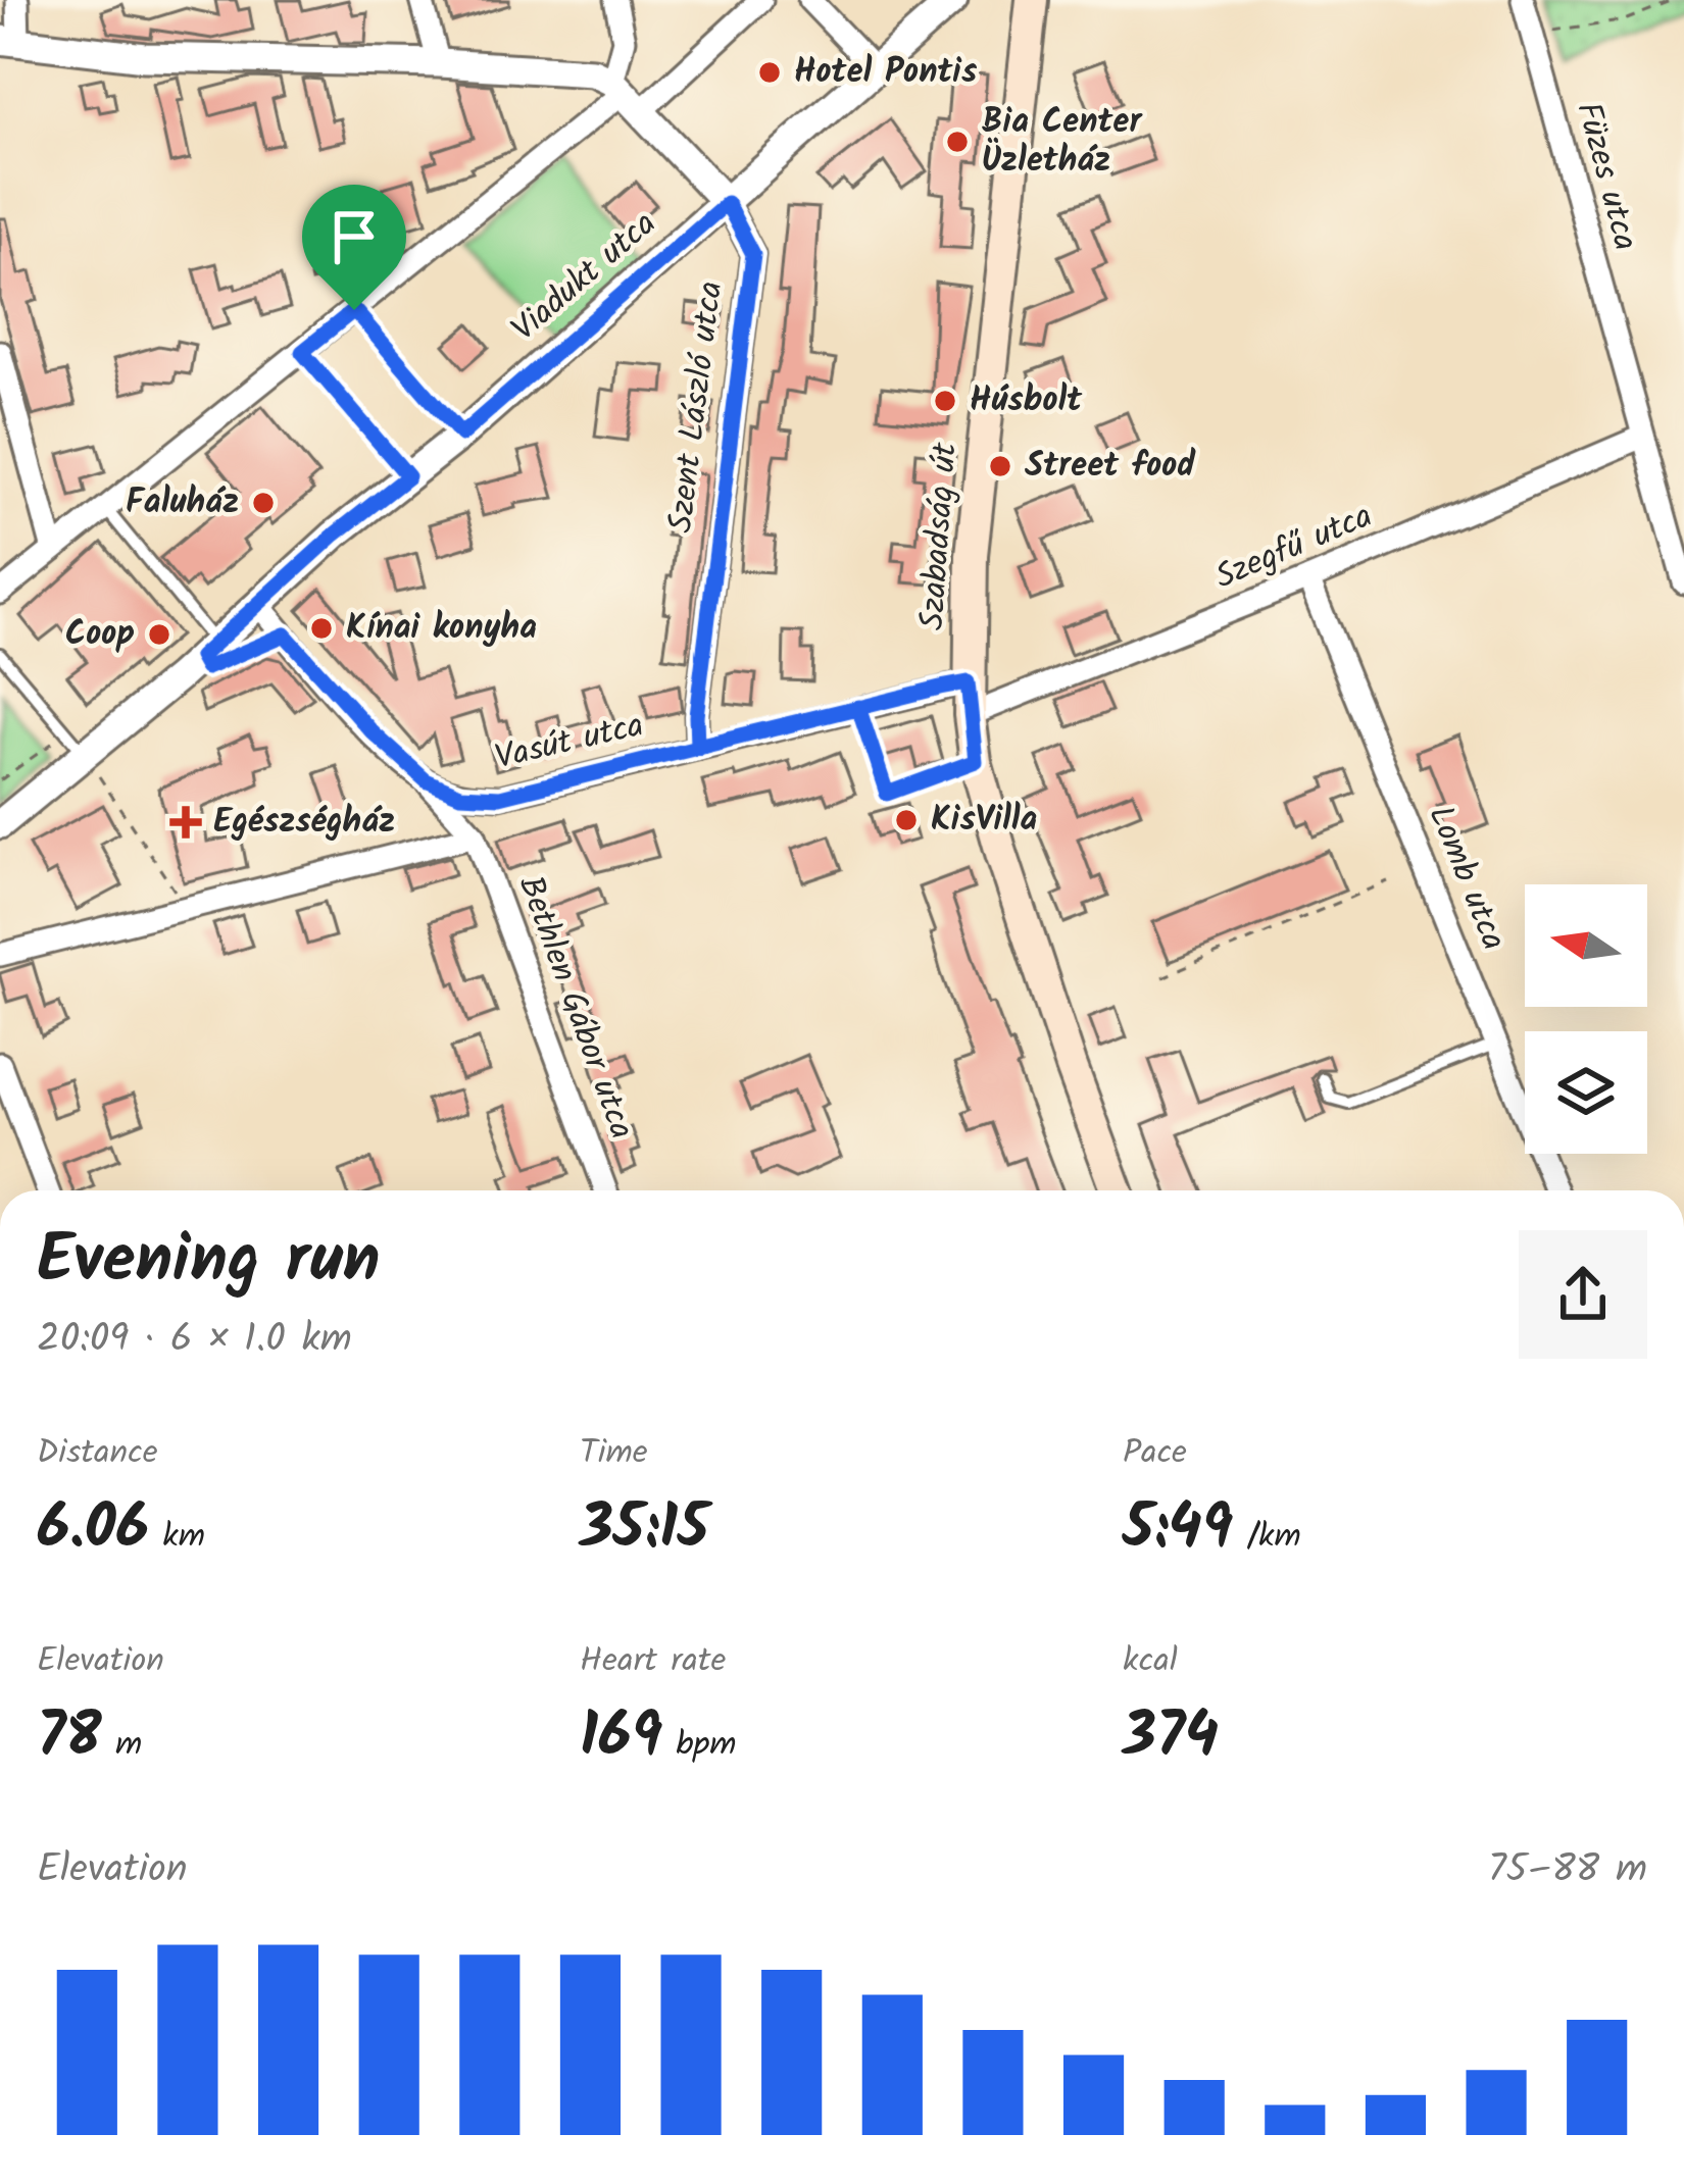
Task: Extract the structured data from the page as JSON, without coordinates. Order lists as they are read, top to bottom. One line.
{"streets":{"main road":["Szabadság út"],"street":["Füzes utca","Viadukt utca","Szent László utca","Szegfű utca","Vasút utca","Lomb utca","Bethlen Gábor utca"]},"crossings":[["Füzes utca","Szegfű utca"],["Viadukt utca","Szent László utca"],["Viadukt utca","Vasút utca"],["Szent László utca","Vasút utca"],["Szabadság út","Szegfű utca"],["Szabadság út","Vasút utca"],["Szegfű utca","Lomb utca"],["Vasút utca","Bethlen Gábor utca"]],"places":{"other":["Hotel Pontis","Bia Center Üzletház","Húsbolt","Street food","Faluház","Kínai konyha","Coop","KisVilla"],"health":["Egészségház"]},"north":"left","page":{"heading":["Evening run","20:09 · 6 × 1.0 km"],"stats":[["Distance","6.06 km"],["Time","35:15"],["Pace","5:49 /km"],["Elevation","78 m"],["Heart rate","169 bpm"],["kcal","374"]],"chart":["Elevation","75–88 m"]}}
